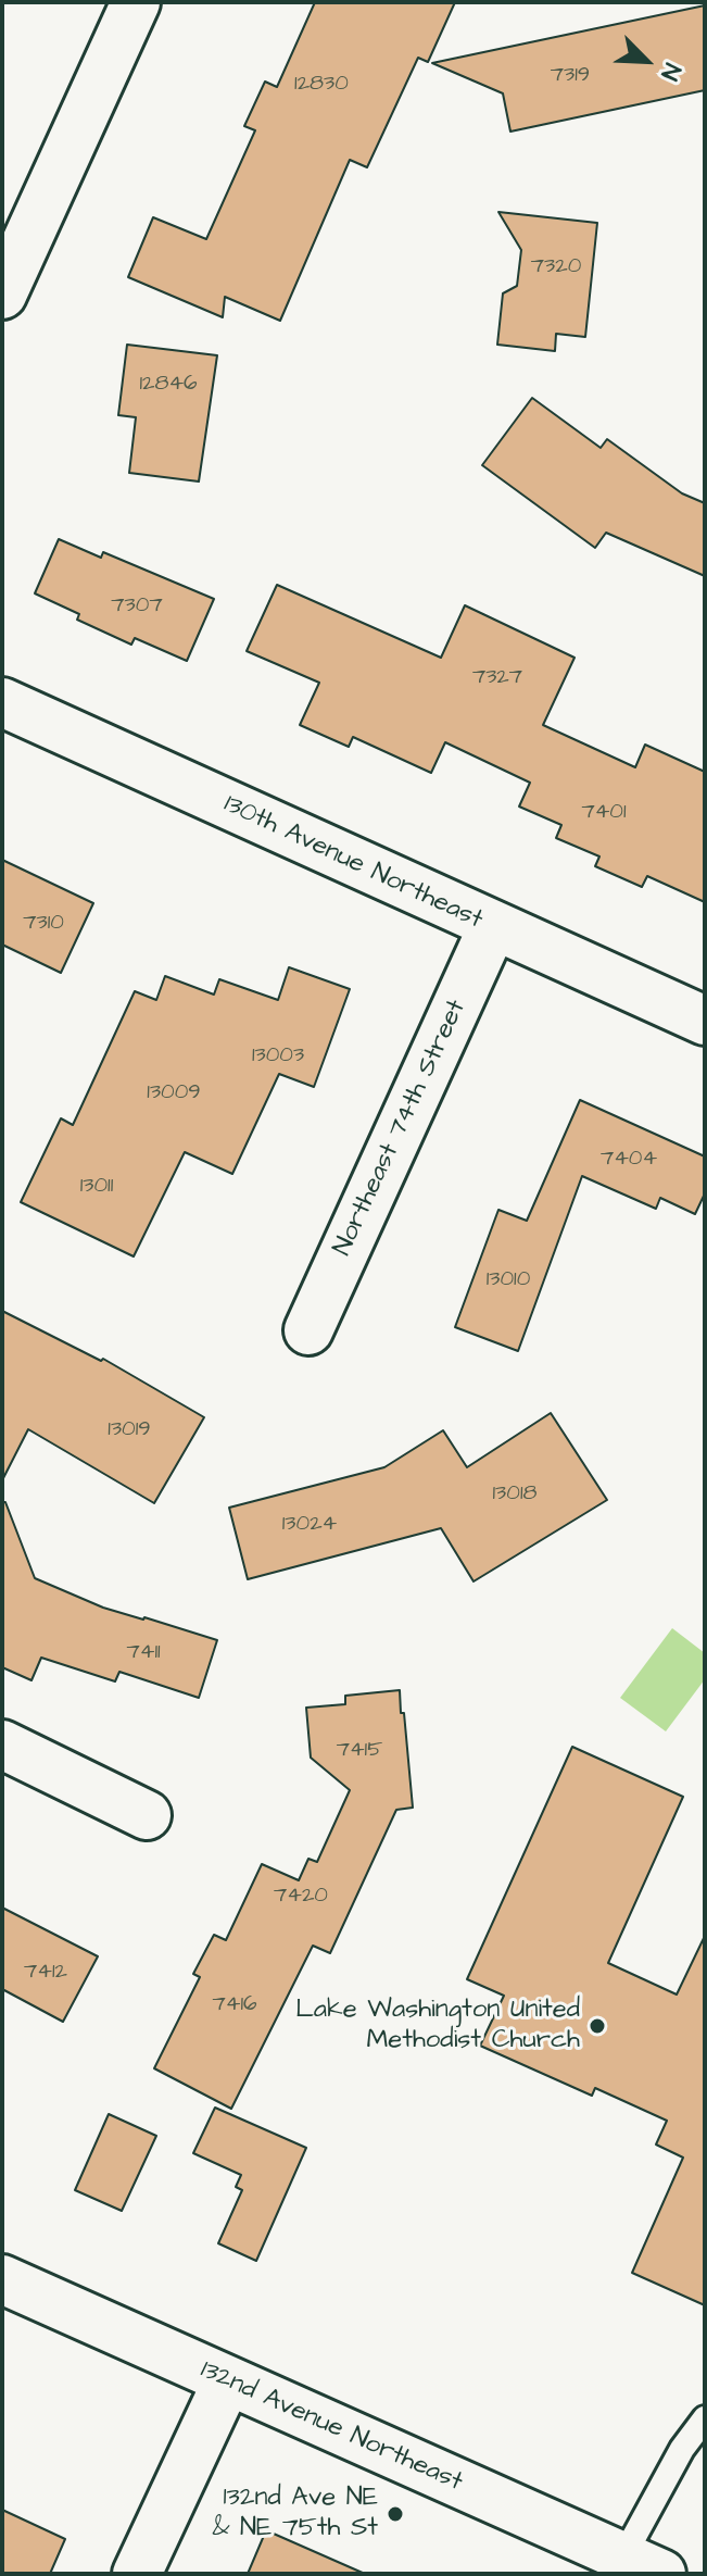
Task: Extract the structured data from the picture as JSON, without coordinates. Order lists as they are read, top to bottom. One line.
{"streets":{"street":["130th Avenue Northeast","Northeast 74th Street","132nd Avenue Northeast"]},"crossings":[["130th Avenue Northeast","Northeast 74th Street"]],"places":["Lake Washington United Methodist Church","132nd Ave NE & NE 75th St"],"house_numbers":["7319","12830","7320","12846","7307","7327","7401","7310","13003","13009","7404","13011","13010","13019","13018","13024","7411","7415","7420","7412","7416"],"north":"bottom right"}
